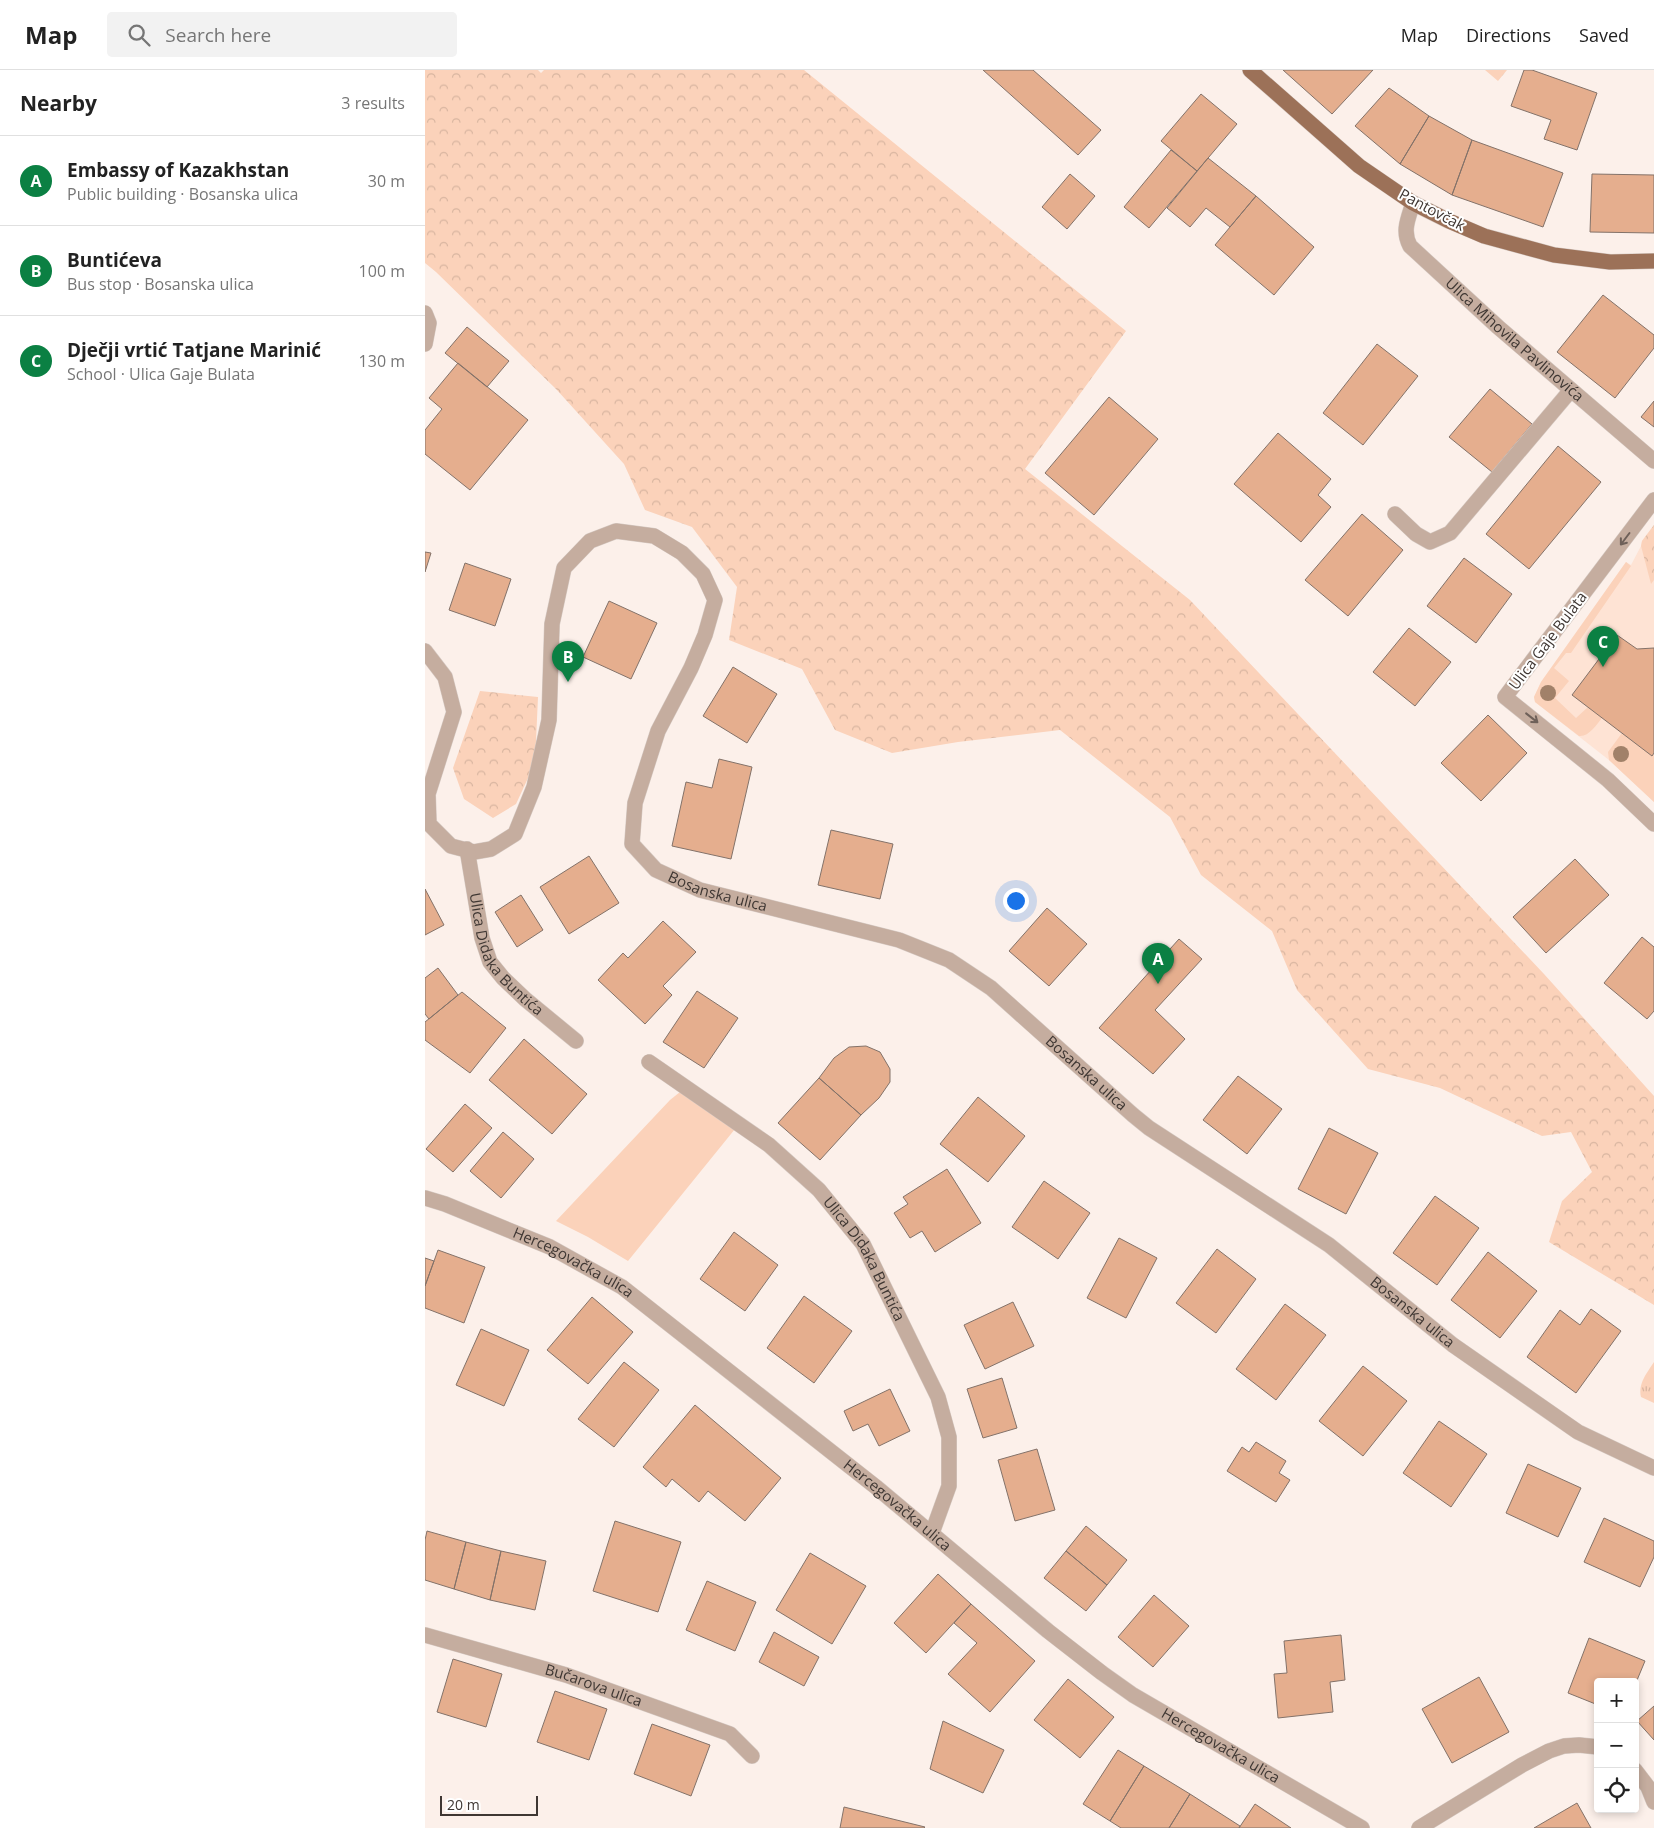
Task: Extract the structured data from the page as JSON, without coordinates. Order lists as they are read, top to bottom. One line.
{"streets":{"main road":["Pantovčak"],"street":["Ulica Mihovila Pavlinovića","Ulica Gaje Bulata","Bosanska ulica","Ulica Didaka Buntića","Hercegovačka ulica","Bučarova ulica"]},"crossings":[["Pantovčak","Ulica Mihovila Pavlinovića"],["Bosanska ulica","Ulica Didaka Buntića"],["Ulica Didaka Buntića","Hercegovačka ulica"]],"scale_bar":"20 m","page":{"header":"Map","search":"Search here","nav":["Map","Directions","Saved"],"heading":["Nearby","3 results"],"list":[{"mark":"A","name":"Embassy of Kazakhstan","note":"Public building · Bosanska ulica","value":"30 m"},{"mark":"B","name":"Buntićeva","note":"Bus stop · Bosanska ulica","value":"100 m"},{"mark":"C","name":"Dječji vrtić Tatjane Marinić","note":"School · Ulica Gaje Bulata","value":"130 m"}],"pins":["C","B","A"],"map_buttons":["+","−"],"scale":"20 m"}}
